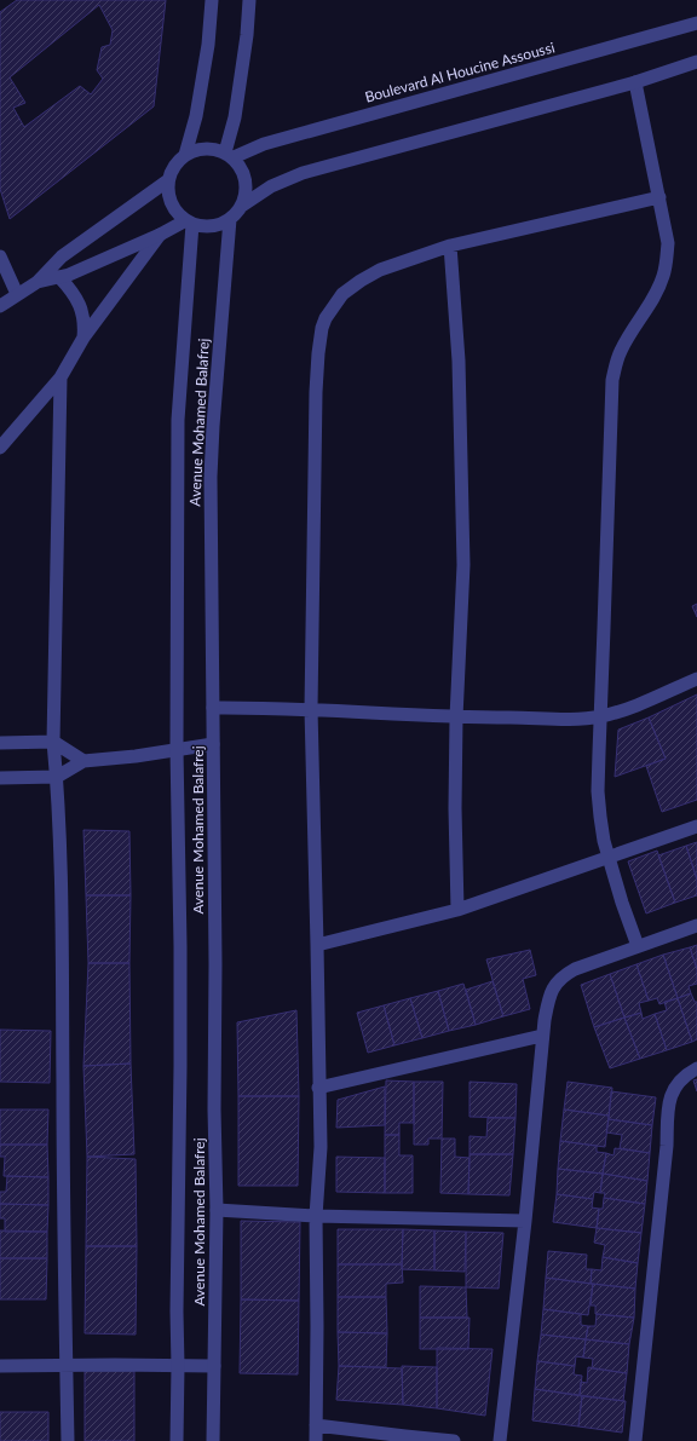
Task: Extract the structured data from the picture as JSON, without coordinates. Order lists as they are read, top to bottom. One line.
{"streets":{"street":["Boulevard Al Houcine Assoussi","Avenue Mohamed Balafrej"]},"crossings":[["Boulevard Al Houcine Assoussi","Avenue Mohamed Balafrej"]]}
